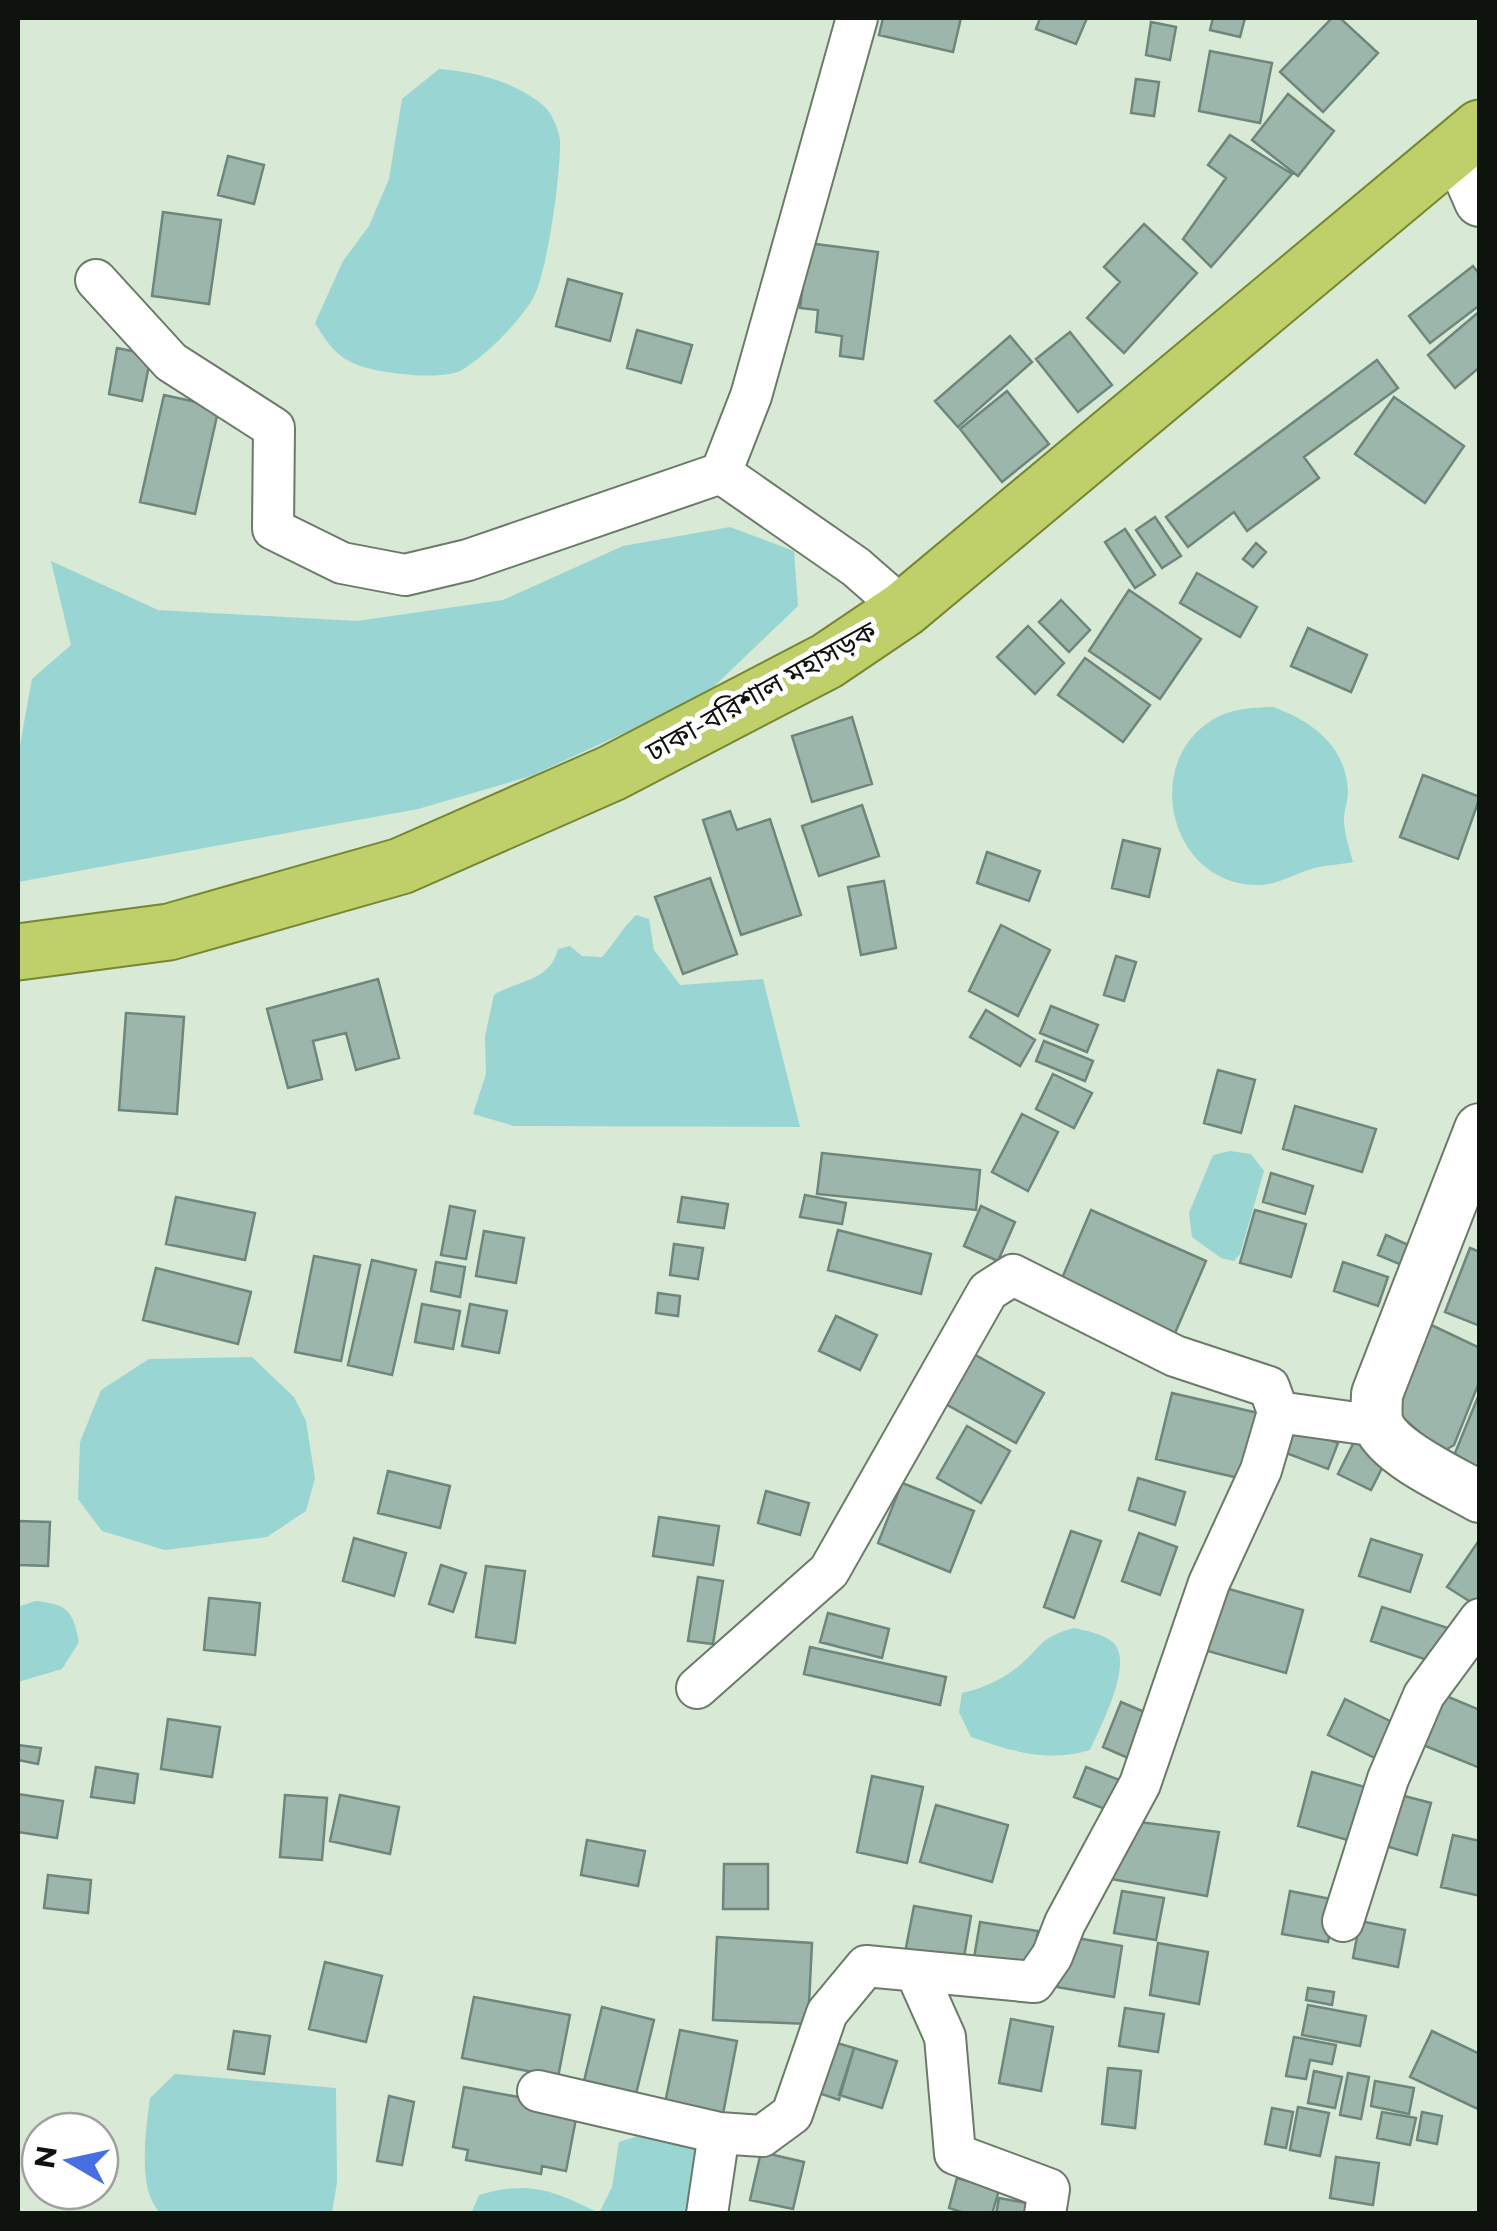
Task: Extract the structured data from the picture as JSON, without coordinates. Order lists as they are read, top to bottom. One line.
{"streets":{"highway":["ঢাকা-বরিশাল মহাসড়ক"]},"north":"left"}
